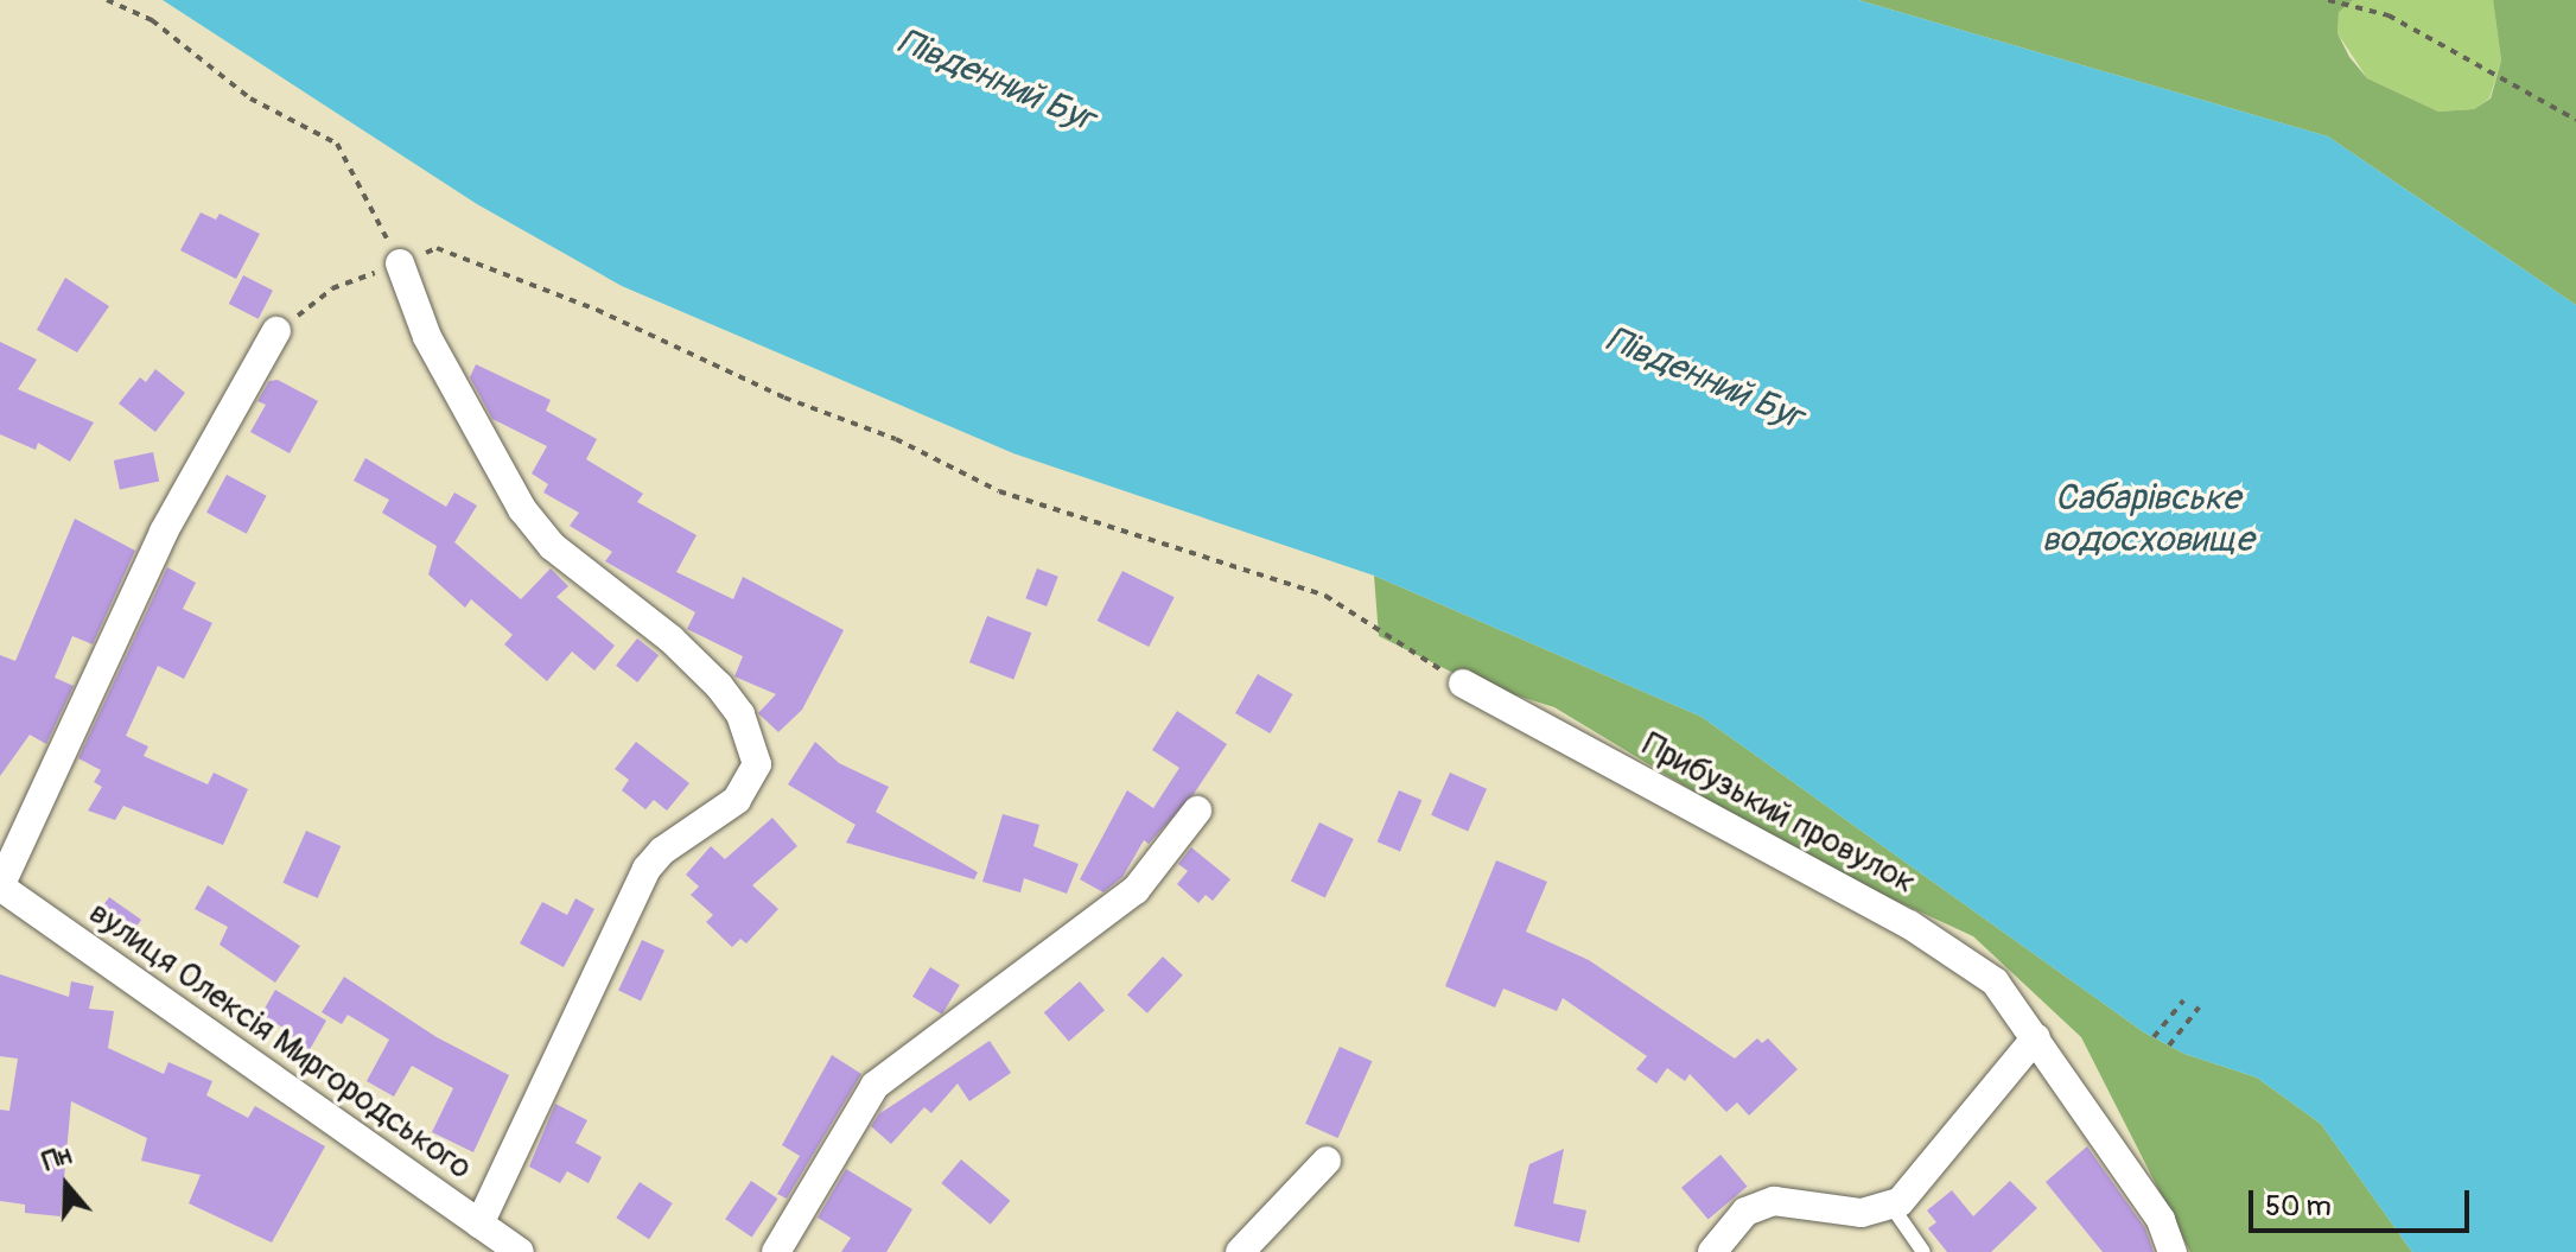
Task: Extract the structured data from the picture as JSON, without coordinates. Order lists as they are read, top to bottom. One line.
{"streets":{"street":["Прибузький провулок","вулиця Олексія Миргородського"]},"water":["Південний Буг","Сабарівське водосховище"],"scale_bar":"50 m","north":"top"}
